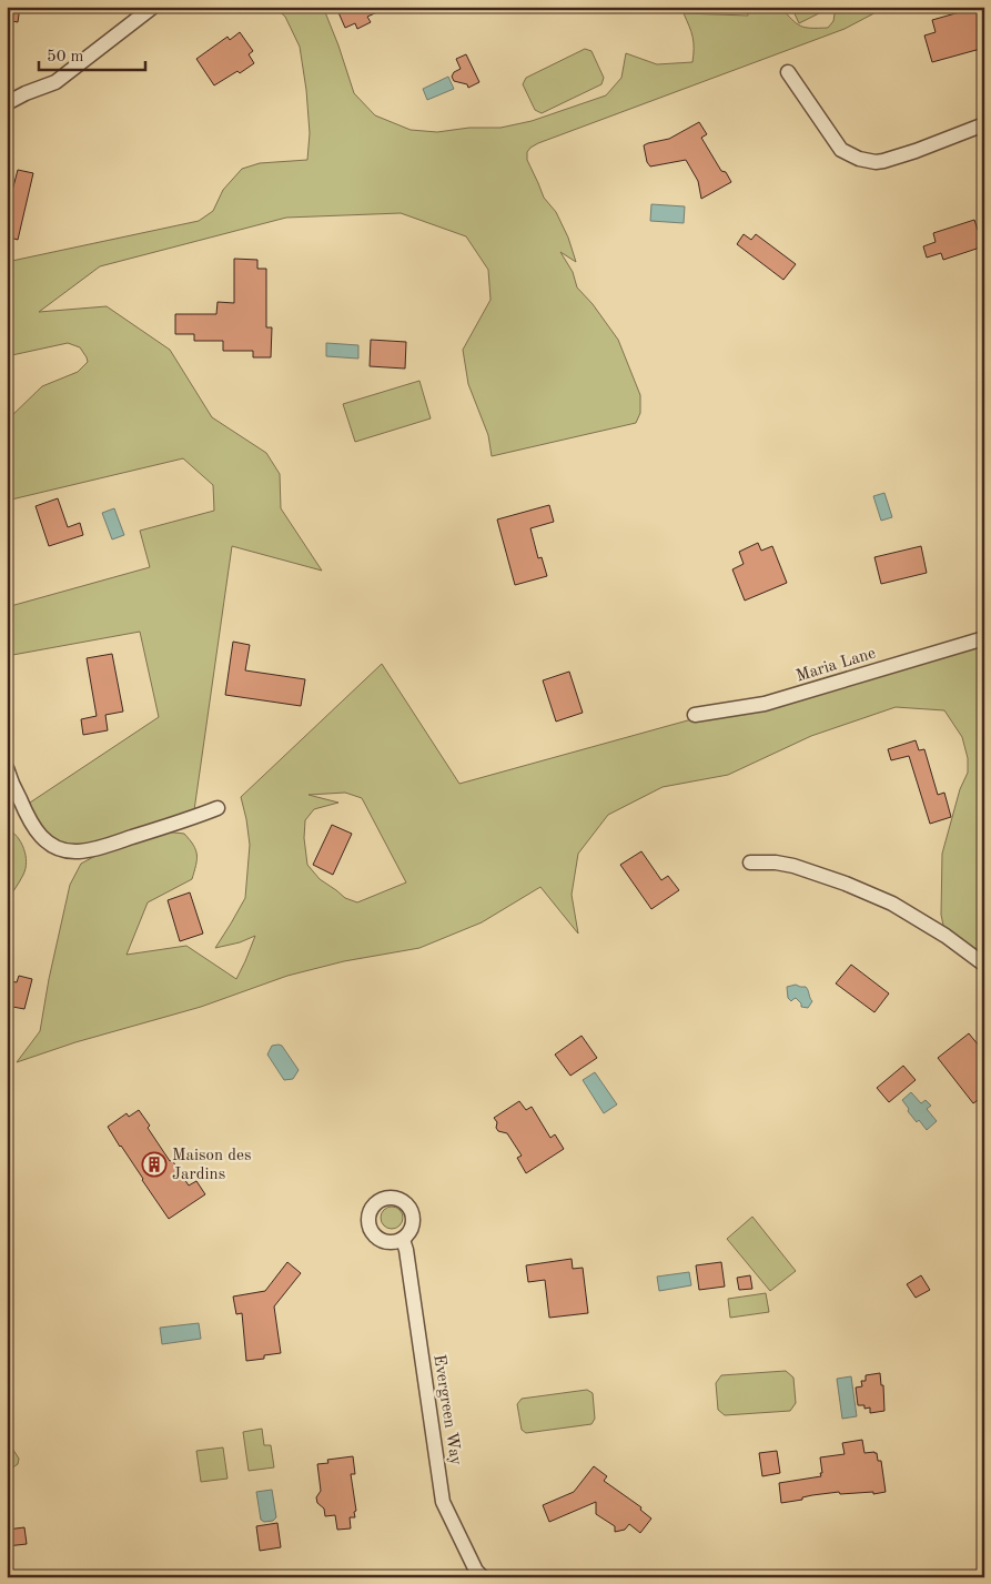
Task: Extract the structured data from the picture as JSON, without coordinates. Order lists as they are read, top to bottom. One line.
{"streets":{"street":["Maria Lane","Evergreen Way"]},"places":{"building":["Maison des Jardins"]},"scale_bar":"50 m"}
